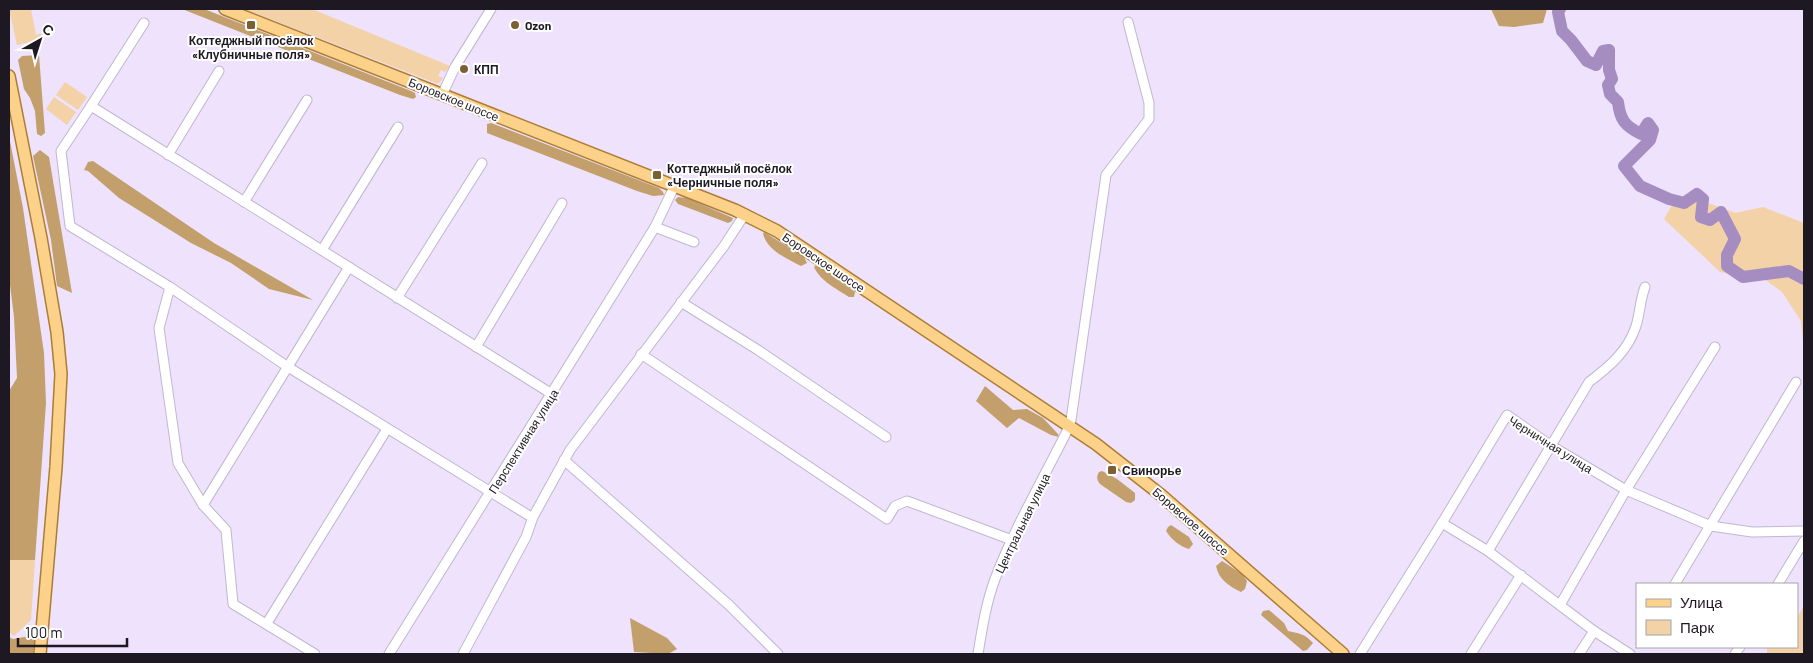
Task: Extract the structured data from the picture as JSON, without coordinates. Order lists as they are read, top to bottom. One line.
{"streets":{"main road":["Боровское шоссе"],"street":["Перспективная улица","Черничная улица","Центральная улица"]},"crossings":[["Боровское шоссе","Перспективная улица"],["Боровское шоссе","Центральная улица"]],"places":{"transit":["Коттеджный посёлок «Клубничные поля»","Коттеджный посёлок «Черничные поля»","Свинорье"],"other":["Ozon","КПП"]},"legend":["Улица","Парк"],"scale_bar":"100 m","north":"top right"}
